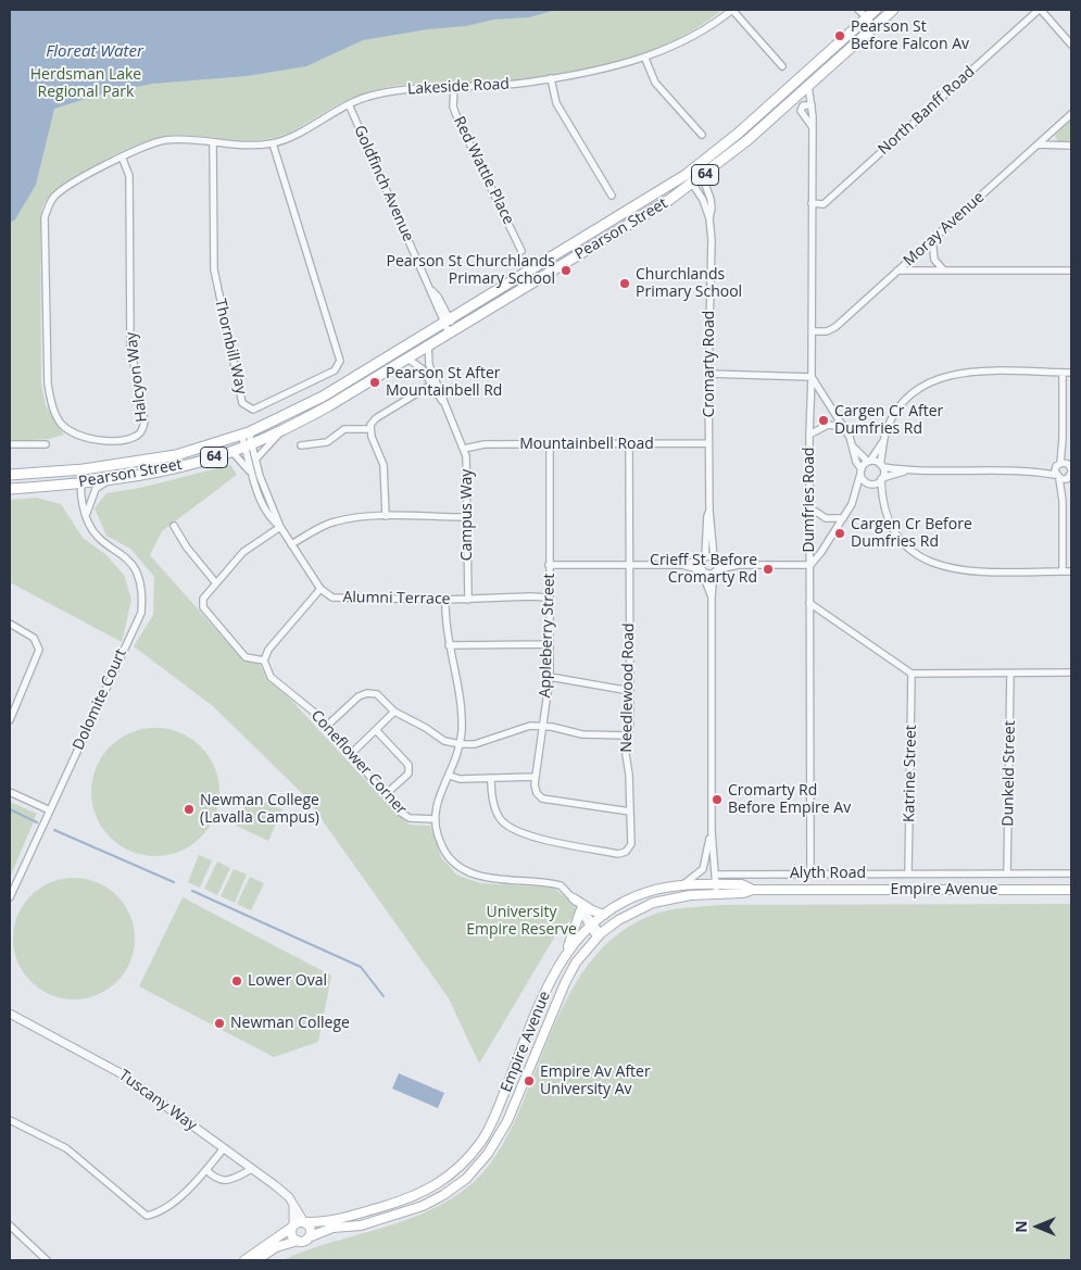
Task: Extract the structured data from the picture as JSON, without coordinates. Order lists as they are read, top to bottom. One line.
{"streets":{"main road":["64","Pearson Street","Empire Avenue"],"street":["Lakeside Road","North Banff Road","Red Wattle Place","Goldfinch Avenue","Moray Avenue","Thornbill Way","Cromarty Road","Halcyon Way","Mountainbell Road","Dumfries Road","Campus Way","Alumni Terrace","Appleberry Street","Needlewood Road","Dolomite Court","Coneflower Corner","Katrine Street","Dunkeld Street","Alyth Road","Tuscany Way"]},"crossings":[["Lakeside Road","Red Wattle Place"],["Lakeside Road","Goldfinch Avenue"],["Lakeside Road","Thornbill Way"],["Lakeside Road","Halcyon Way"],["North Banff Road","Dumfries Road"],["Goldfinch Avenue","Pearson Street"],["Pearson Street","Cromarty Road"],["Pearson Street","Dumfries Road"],["Pearson Street","Campus Way"],["Pearson Street","Dolomite Court"],["Moray Avenue","Dumfries Road"],["Cromarty Road","Mountainbell Road"],["Cromarty Road","Alyth Road"],["Cromarty Road","Empire Avenue"],["Mountainbell Road","Campus Way"],["Mountainbell Road","Appleberry Street"],["Mountainbell Road","Needlewood Road"],["Dumfries Road","Alyth Road"],["Campus Way","Alumni Terrace"],["Alumni Terrace","Appleberry Street"],["Appleberry Street","Needlewood Road"],["Katrine Street","Alyth Road"],["Dunkeld Street","Alyth Road"],["Empire Avenue","Tuscany Way"]],"water":["Floreat Water"],"parks":["Herdsman Lake Regional Park","University Empire Reserve"],"places":["Pearson St Before Falcon Av","Pearson St Churchlands Primary School","Churchlands Primary School","Pearson St After Mountainbell Rd","Cargen Cr After Dumfries Rd","Cargen Cr Before Dumfries Rd","Crieff St Before Cromarty Rd","Cromarty Rd Before Empire Av","Newman College (Lavalla Campus)","Lower Oval","Newman College","Empire Av After University Av"],"north":"left"}
